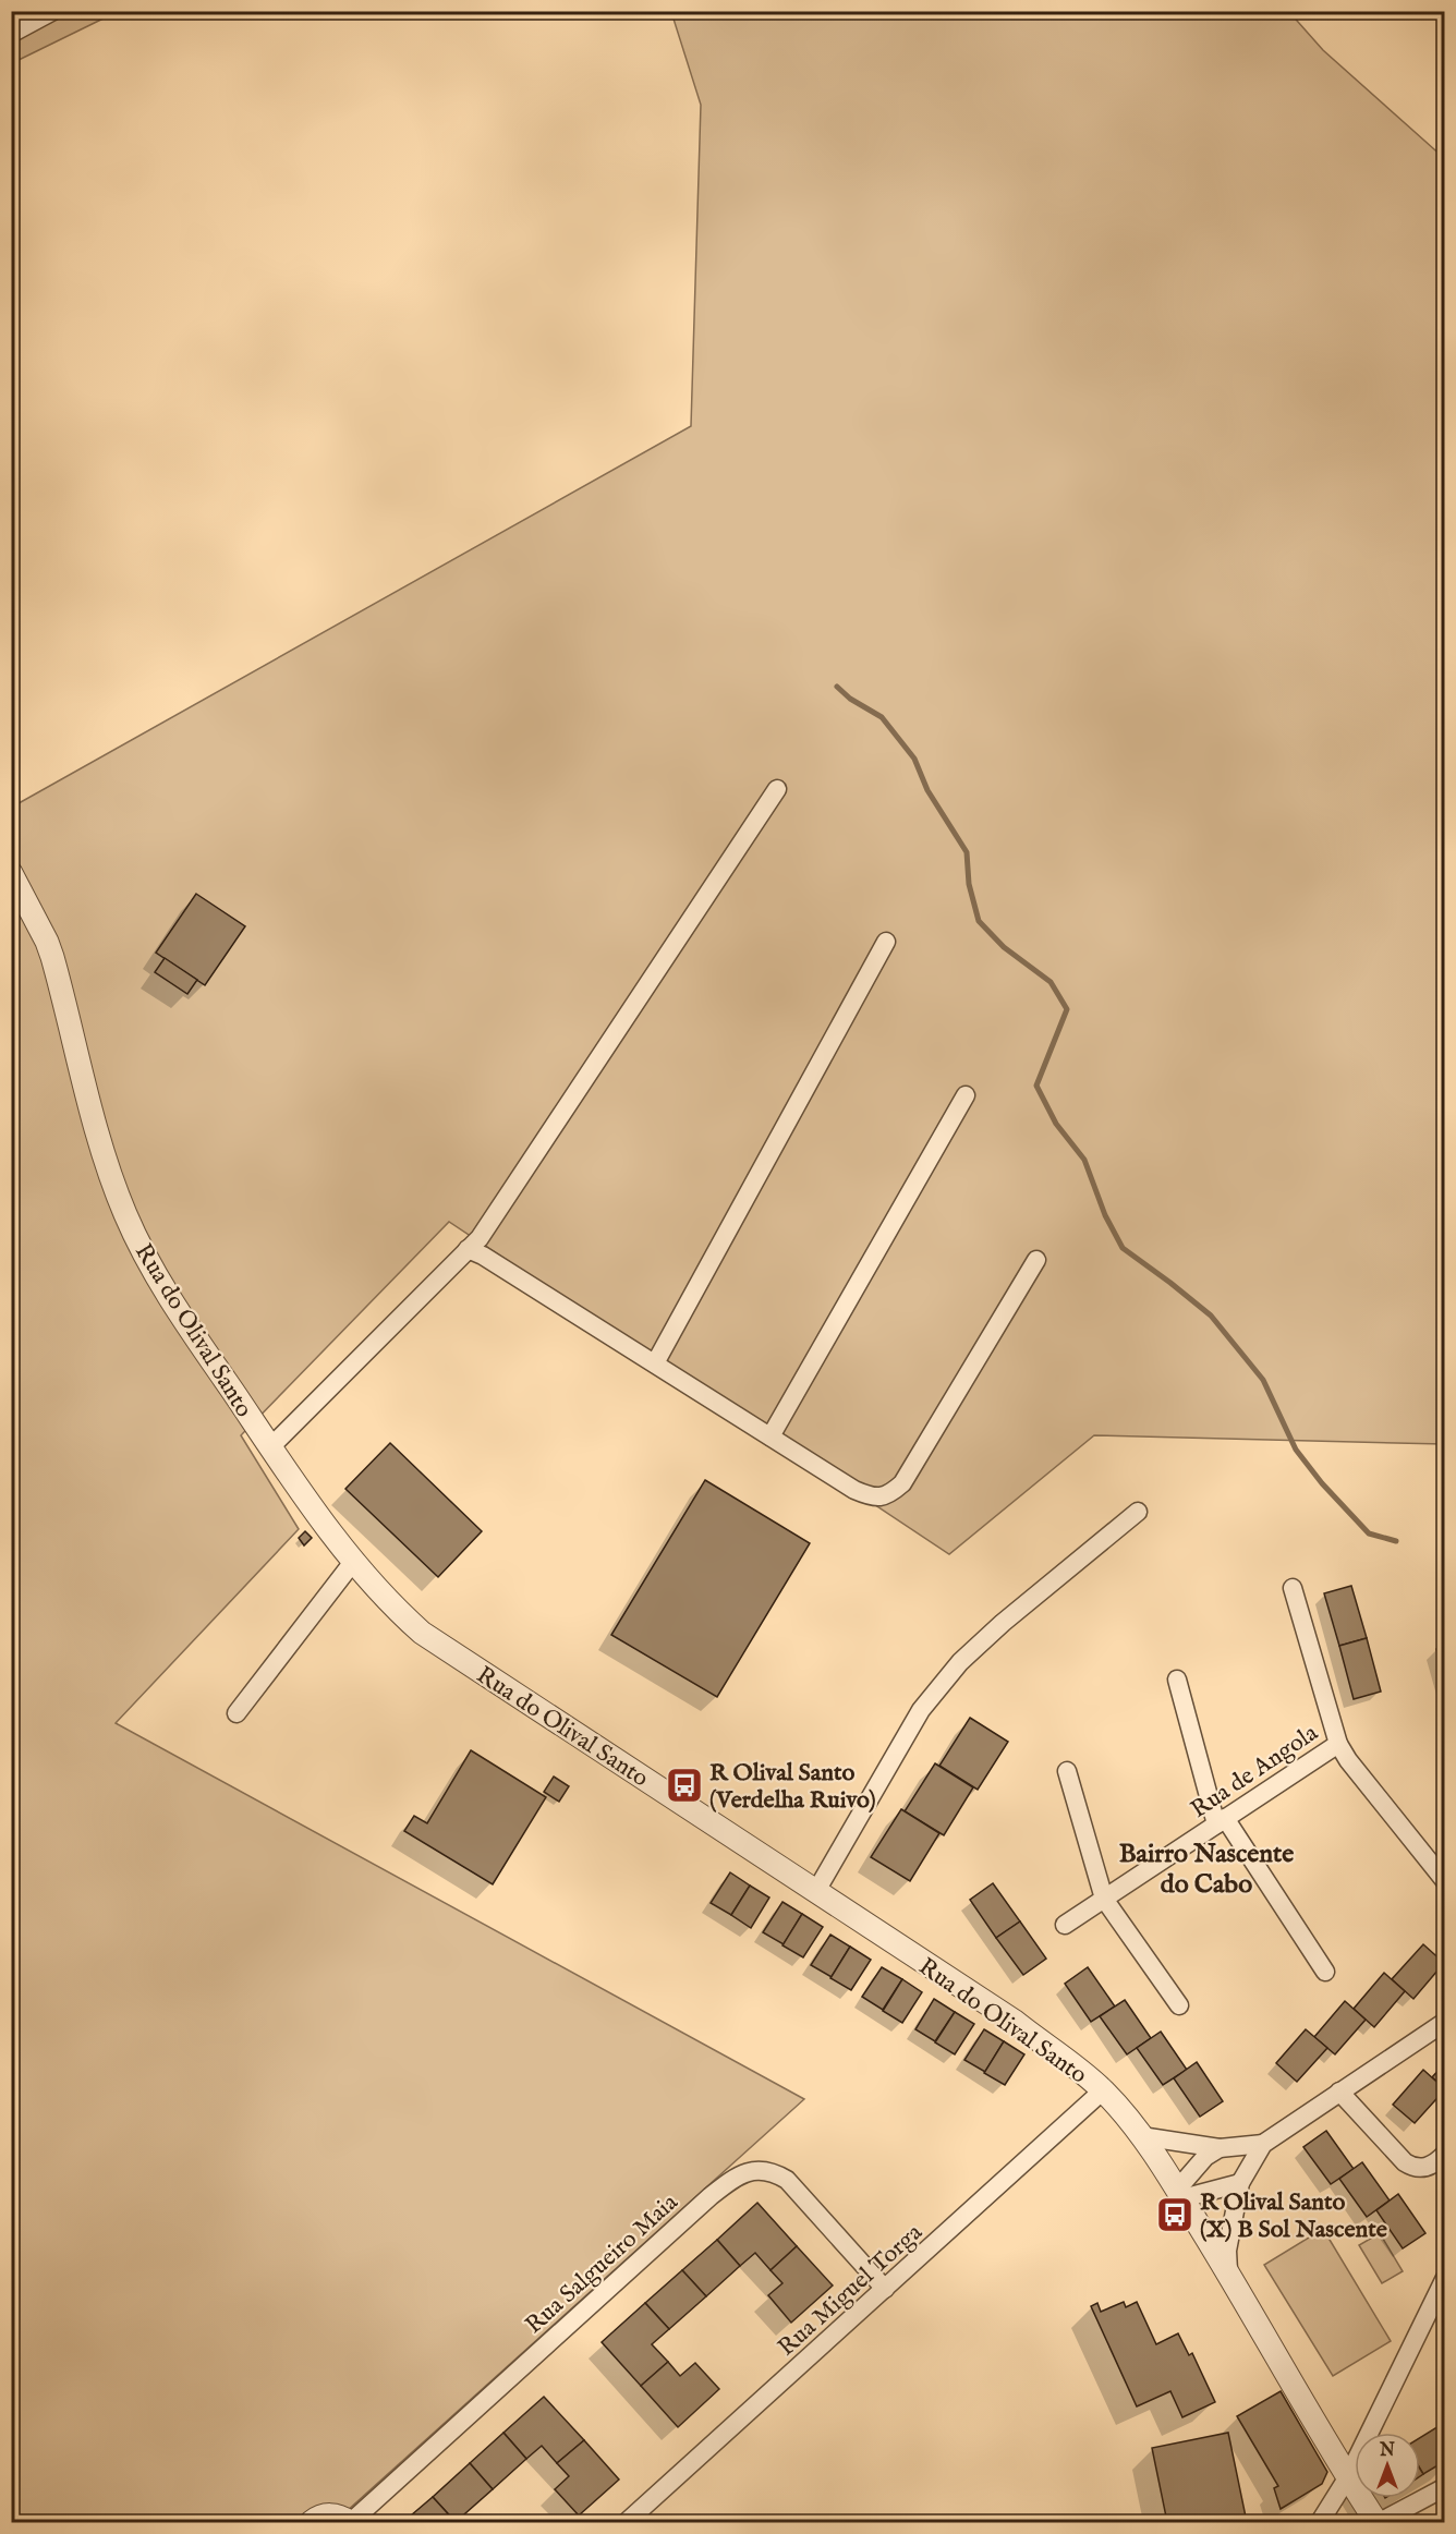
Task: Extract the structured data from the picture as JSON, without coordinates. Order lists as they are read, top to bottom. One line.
{"streets":{"street":["Rua do Olival Santo","Rua de Angola","Rua Salgueiro Maia","Rua Miguel Torga"]},"crossings":[["Rua do Olival Santo","Rua Miguel Torga"],["Rua Salgueiro Maia","Rua Miguel Torga"]],"districts":["Bairro Nascente do Cabo"],"places":{"bus stop":["R Olival Santo (Verdelha Ruivo)","R Olival Santo (X) B Sol Nascente"]},"north":"top"}
